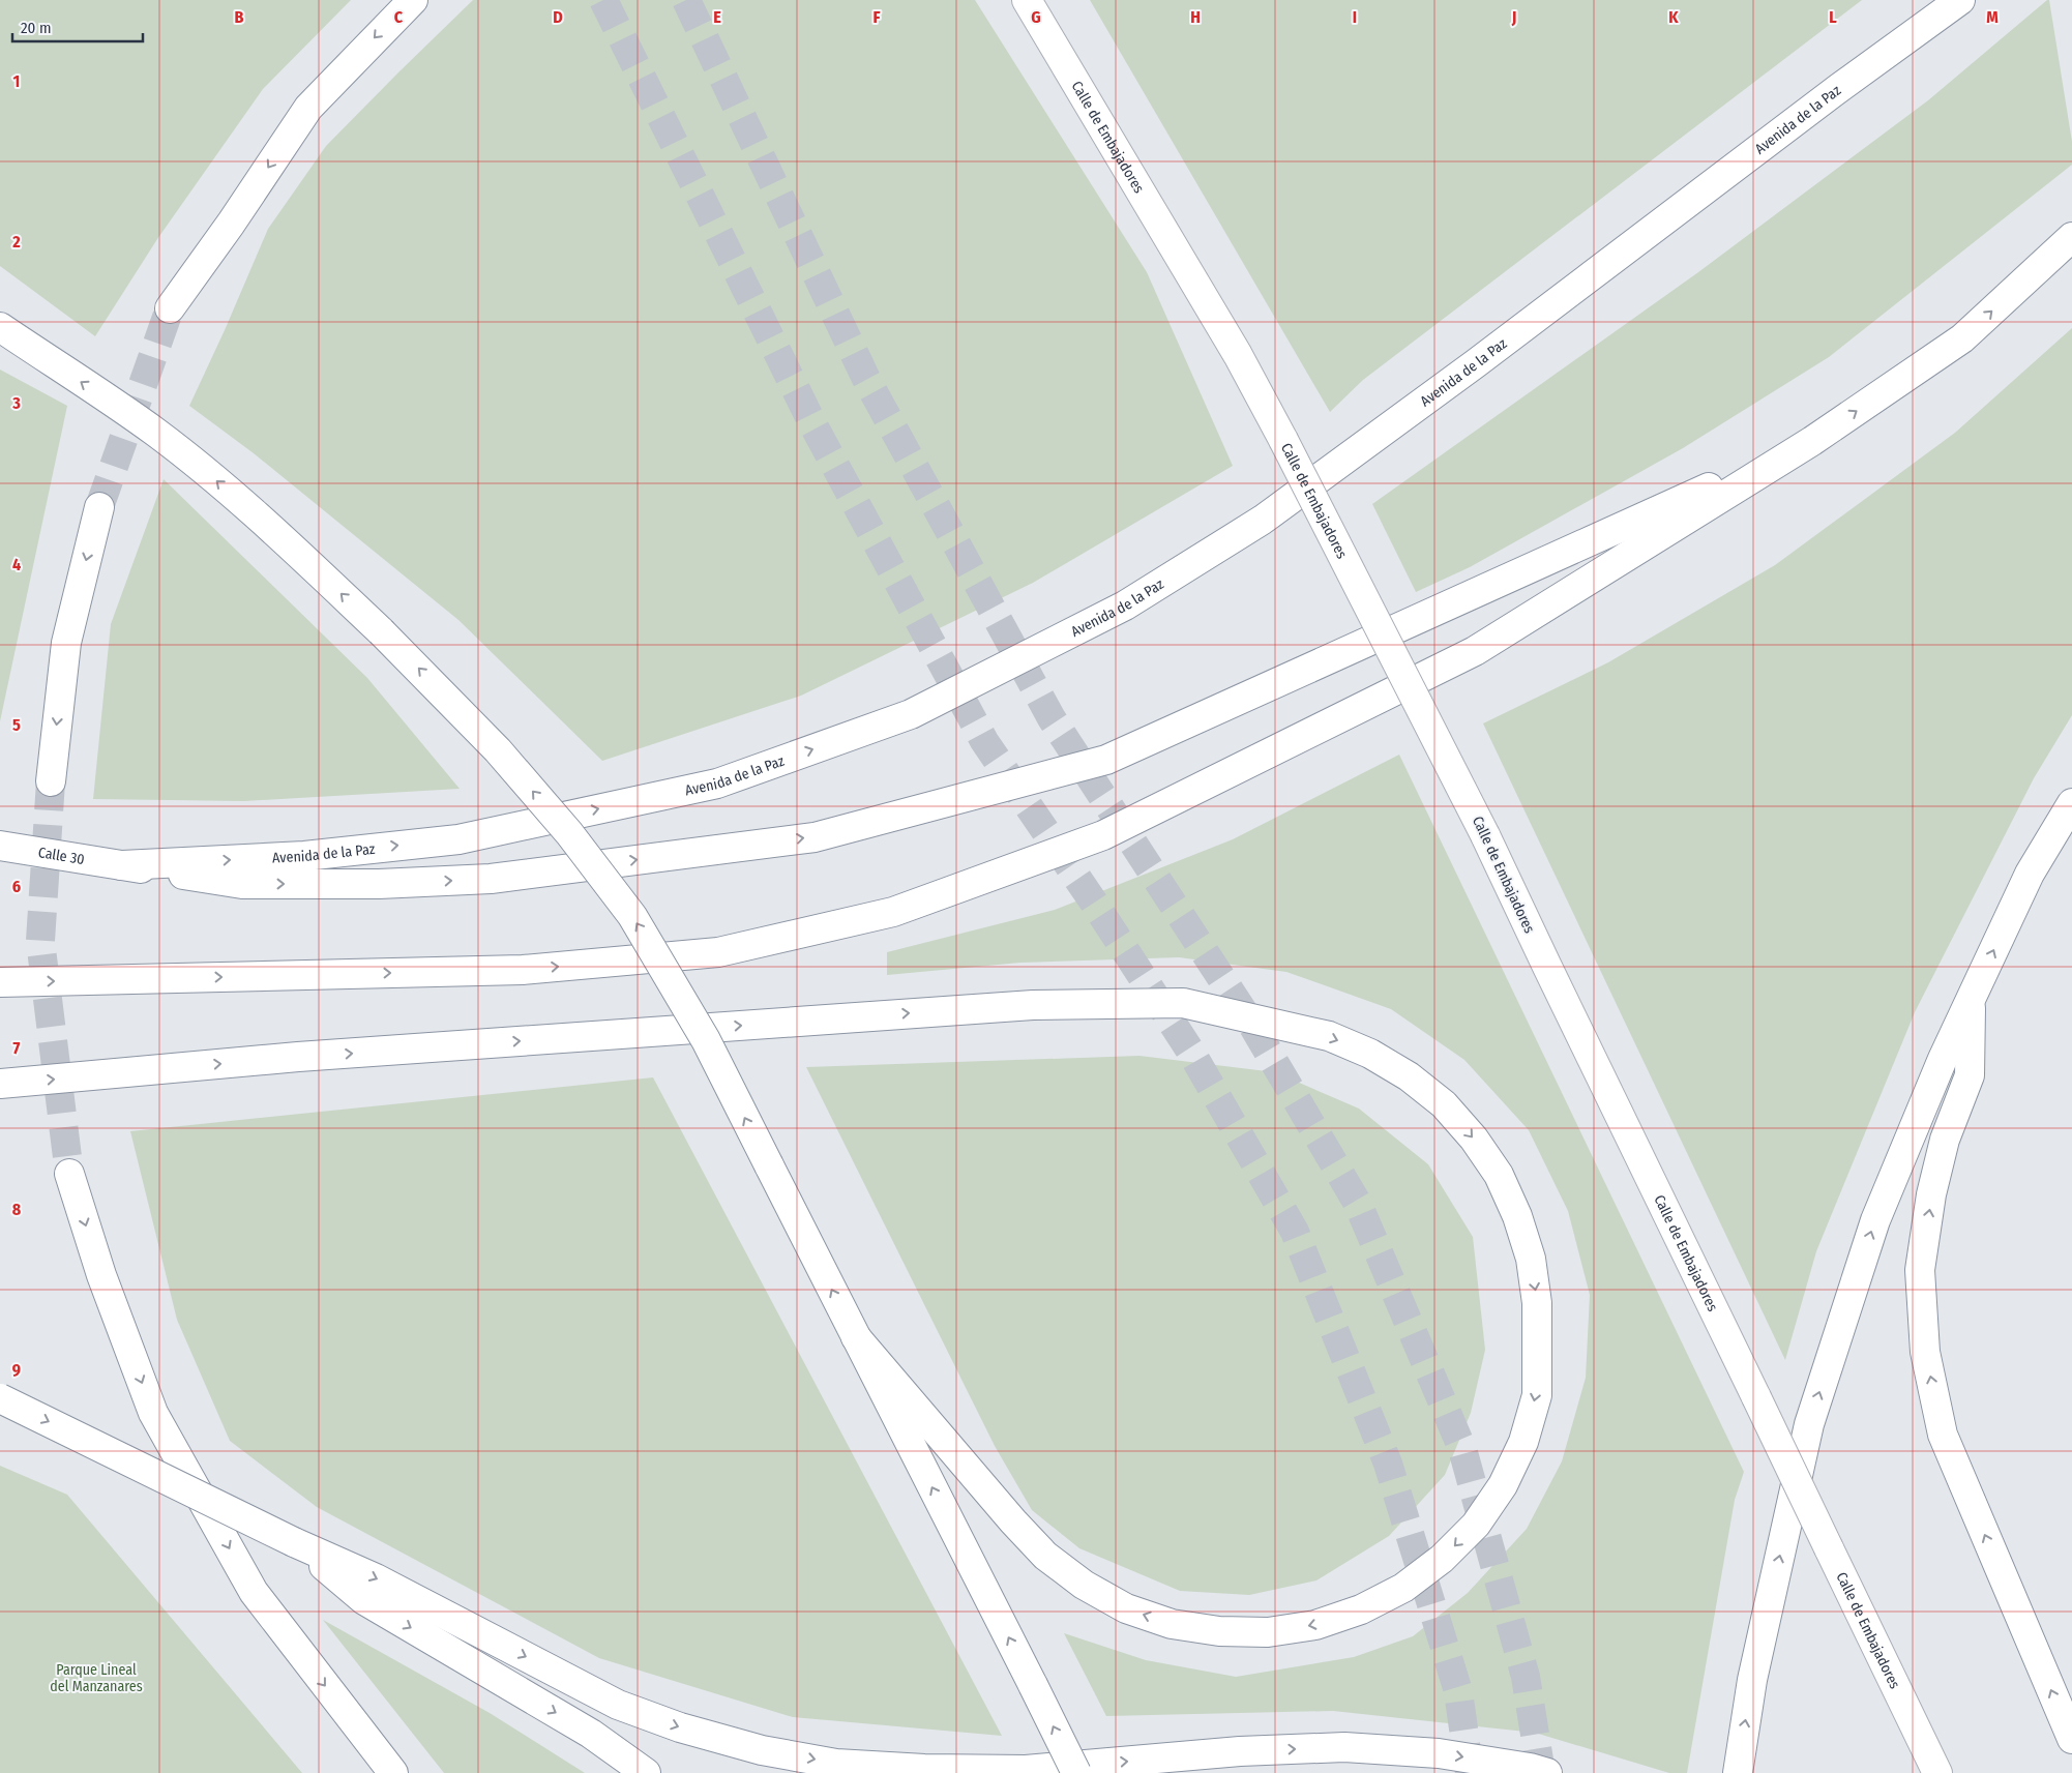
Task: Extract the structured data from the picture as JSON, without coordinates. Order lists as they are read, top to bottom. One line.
{"streets":{"main road":["Avenida de la Paz","Calle de Embajadores","Calle 30"]},"crossings":[["Avenida de la Paz","Calle 30"]],"parks":["Parque Lineal del Manzanares"],"scale_bar":"20 m","grid":{"columns":["B","C","D","E","F","G","H","I","J","K","L","M"],"rows":["1","2","3","4","5","6","7","8","9"]}}
